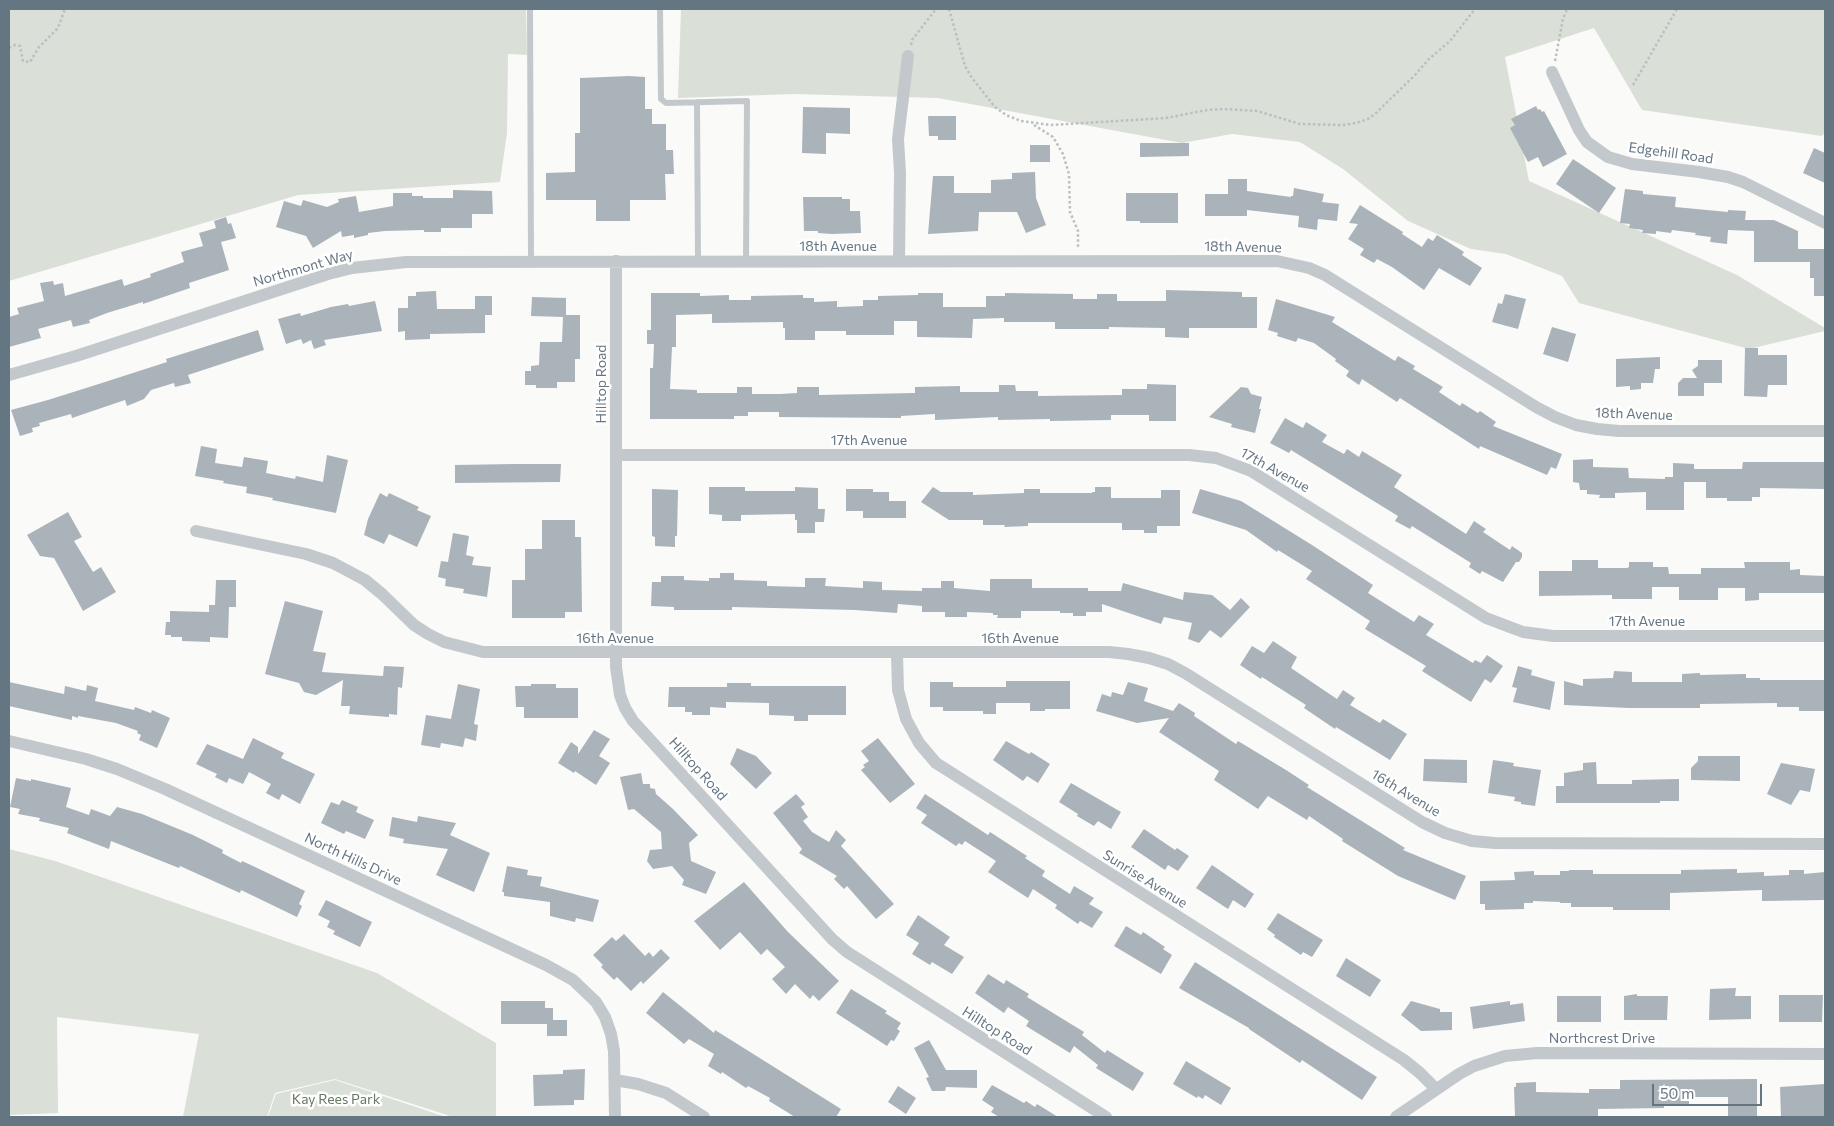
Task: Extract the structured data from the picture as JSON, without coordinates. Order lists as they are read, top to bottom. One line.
{"streets":{"street":["Edgehill Road","18th Avenue","Northmont Way","Hilltop Road","17th Avenue","16th Avenue","North Hills Drive","Sunrise Avenue","Northcrest Drive"]},"crossings":[["18th Avenue","Northmont Way"],["18th Avenue","Hilltop Road"],["Northmont Way","Hilltop Road"],["Hilltop Road","17th Avenue"],["Hilltop Road","16th Avenue"],["16th Avenue","Sunrise Avenue"],["Sunrise Avenue","Northcrest Drive"]],"parks":["Kay Rees Park"],"scale_bar":"50 m"}
